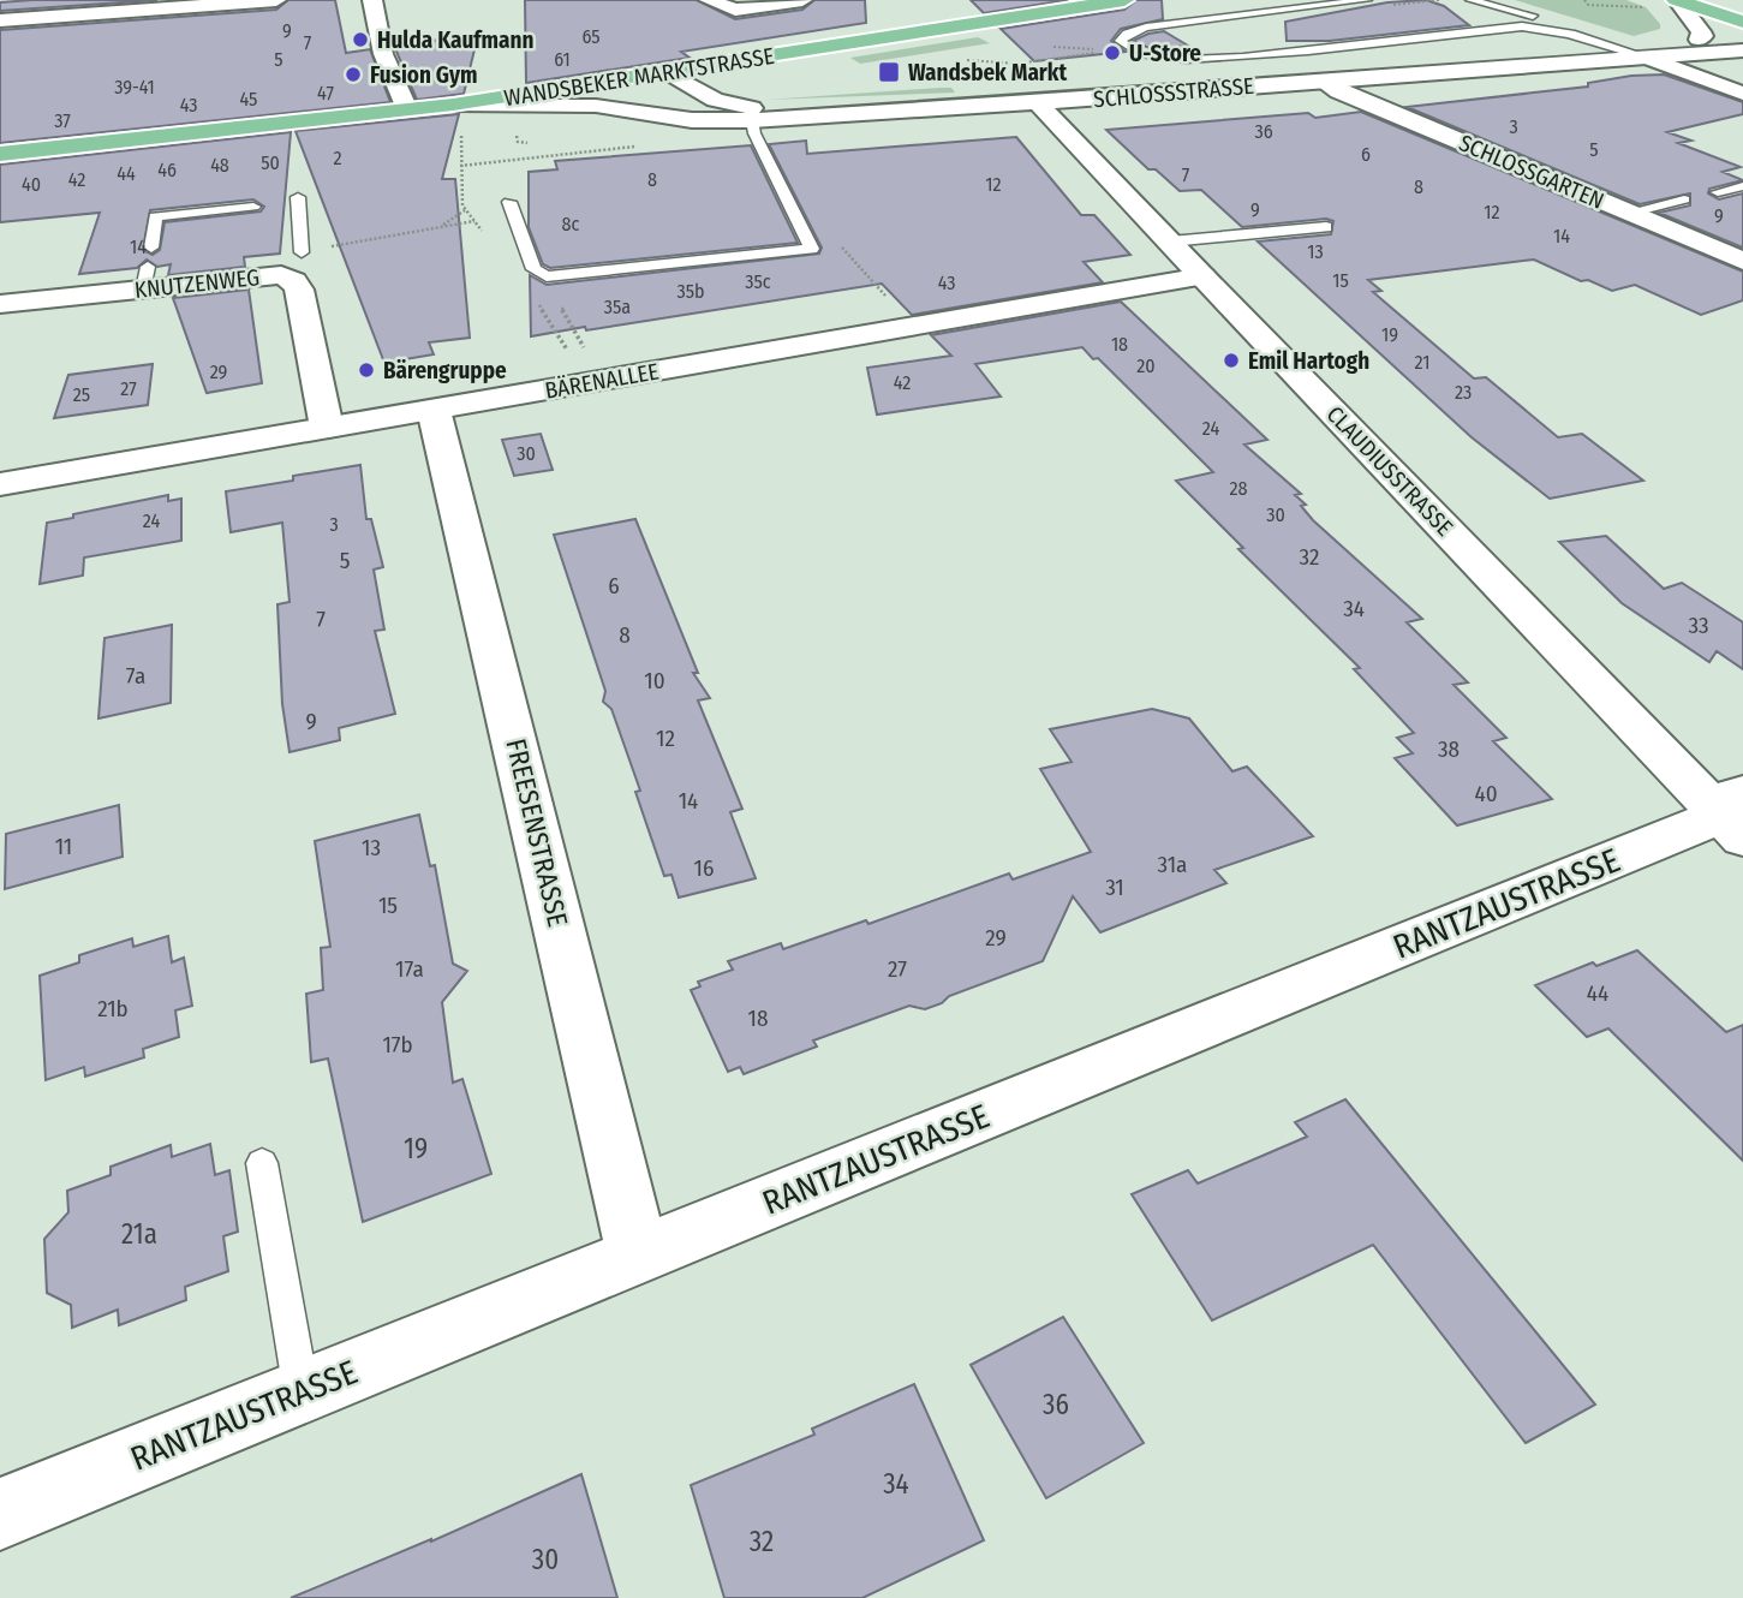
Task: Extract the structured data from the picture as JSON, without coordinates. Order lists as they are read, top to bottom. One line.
{"streets":{"main road":["WANDSBEKER MARKTSTRASSE"],"street":["SCHLOSSSTRASSE","SCHLOSSGARTEN","KNUTZENWEG","BÄRENALLEE","CLAUDIUSSTRASSE","FREESENSTRASSE","RANTZAUSTRASSE"]},"crossings":[["WANDSBEKER MARKTSTRASSE","SCHLOSSSTRASSE"],["SCHLOSSSTRASSE","SCHLOSSGARTEN"],["SCHLOSSSTRASSE","CLAUDIUSSTRASSE"],["KNUTZENWEG","BÄRENALLEE"],["BÄRENALLEE","CLAUDIUSSTRASSE"],["BÄRENALLEE","FREESENSTRASSE"],["CLAUDIUSSTRASSE","RANTZAUSTRASSE"],["FREESENSTRASSE","RANTZAUSTRASSE"]],"places":{"other":["Hulda Kaufmann","U-Store","Fusion Gym","Emil Hartogh","Bärengruppe"],"transit":["Wandsbek Markt"]},"house_numbers":["9","65","7","5","61","39-41","47","45","43","37","3","36","5","6","2","50","48","46","44","7","42","8","40","12","8","9","12","9","8c","14","14","13","15","35c","43","35b","35a","19","18","21","20","29","42","27","23","25","24","30","28","30","24","3","32","5","6","34","7","33","8","7a","10","9","12","38","40","14","11","13","31a","16","31","15","29","17a","27","44","21b","18","17b","19","21a","36","34","32","30"]}
